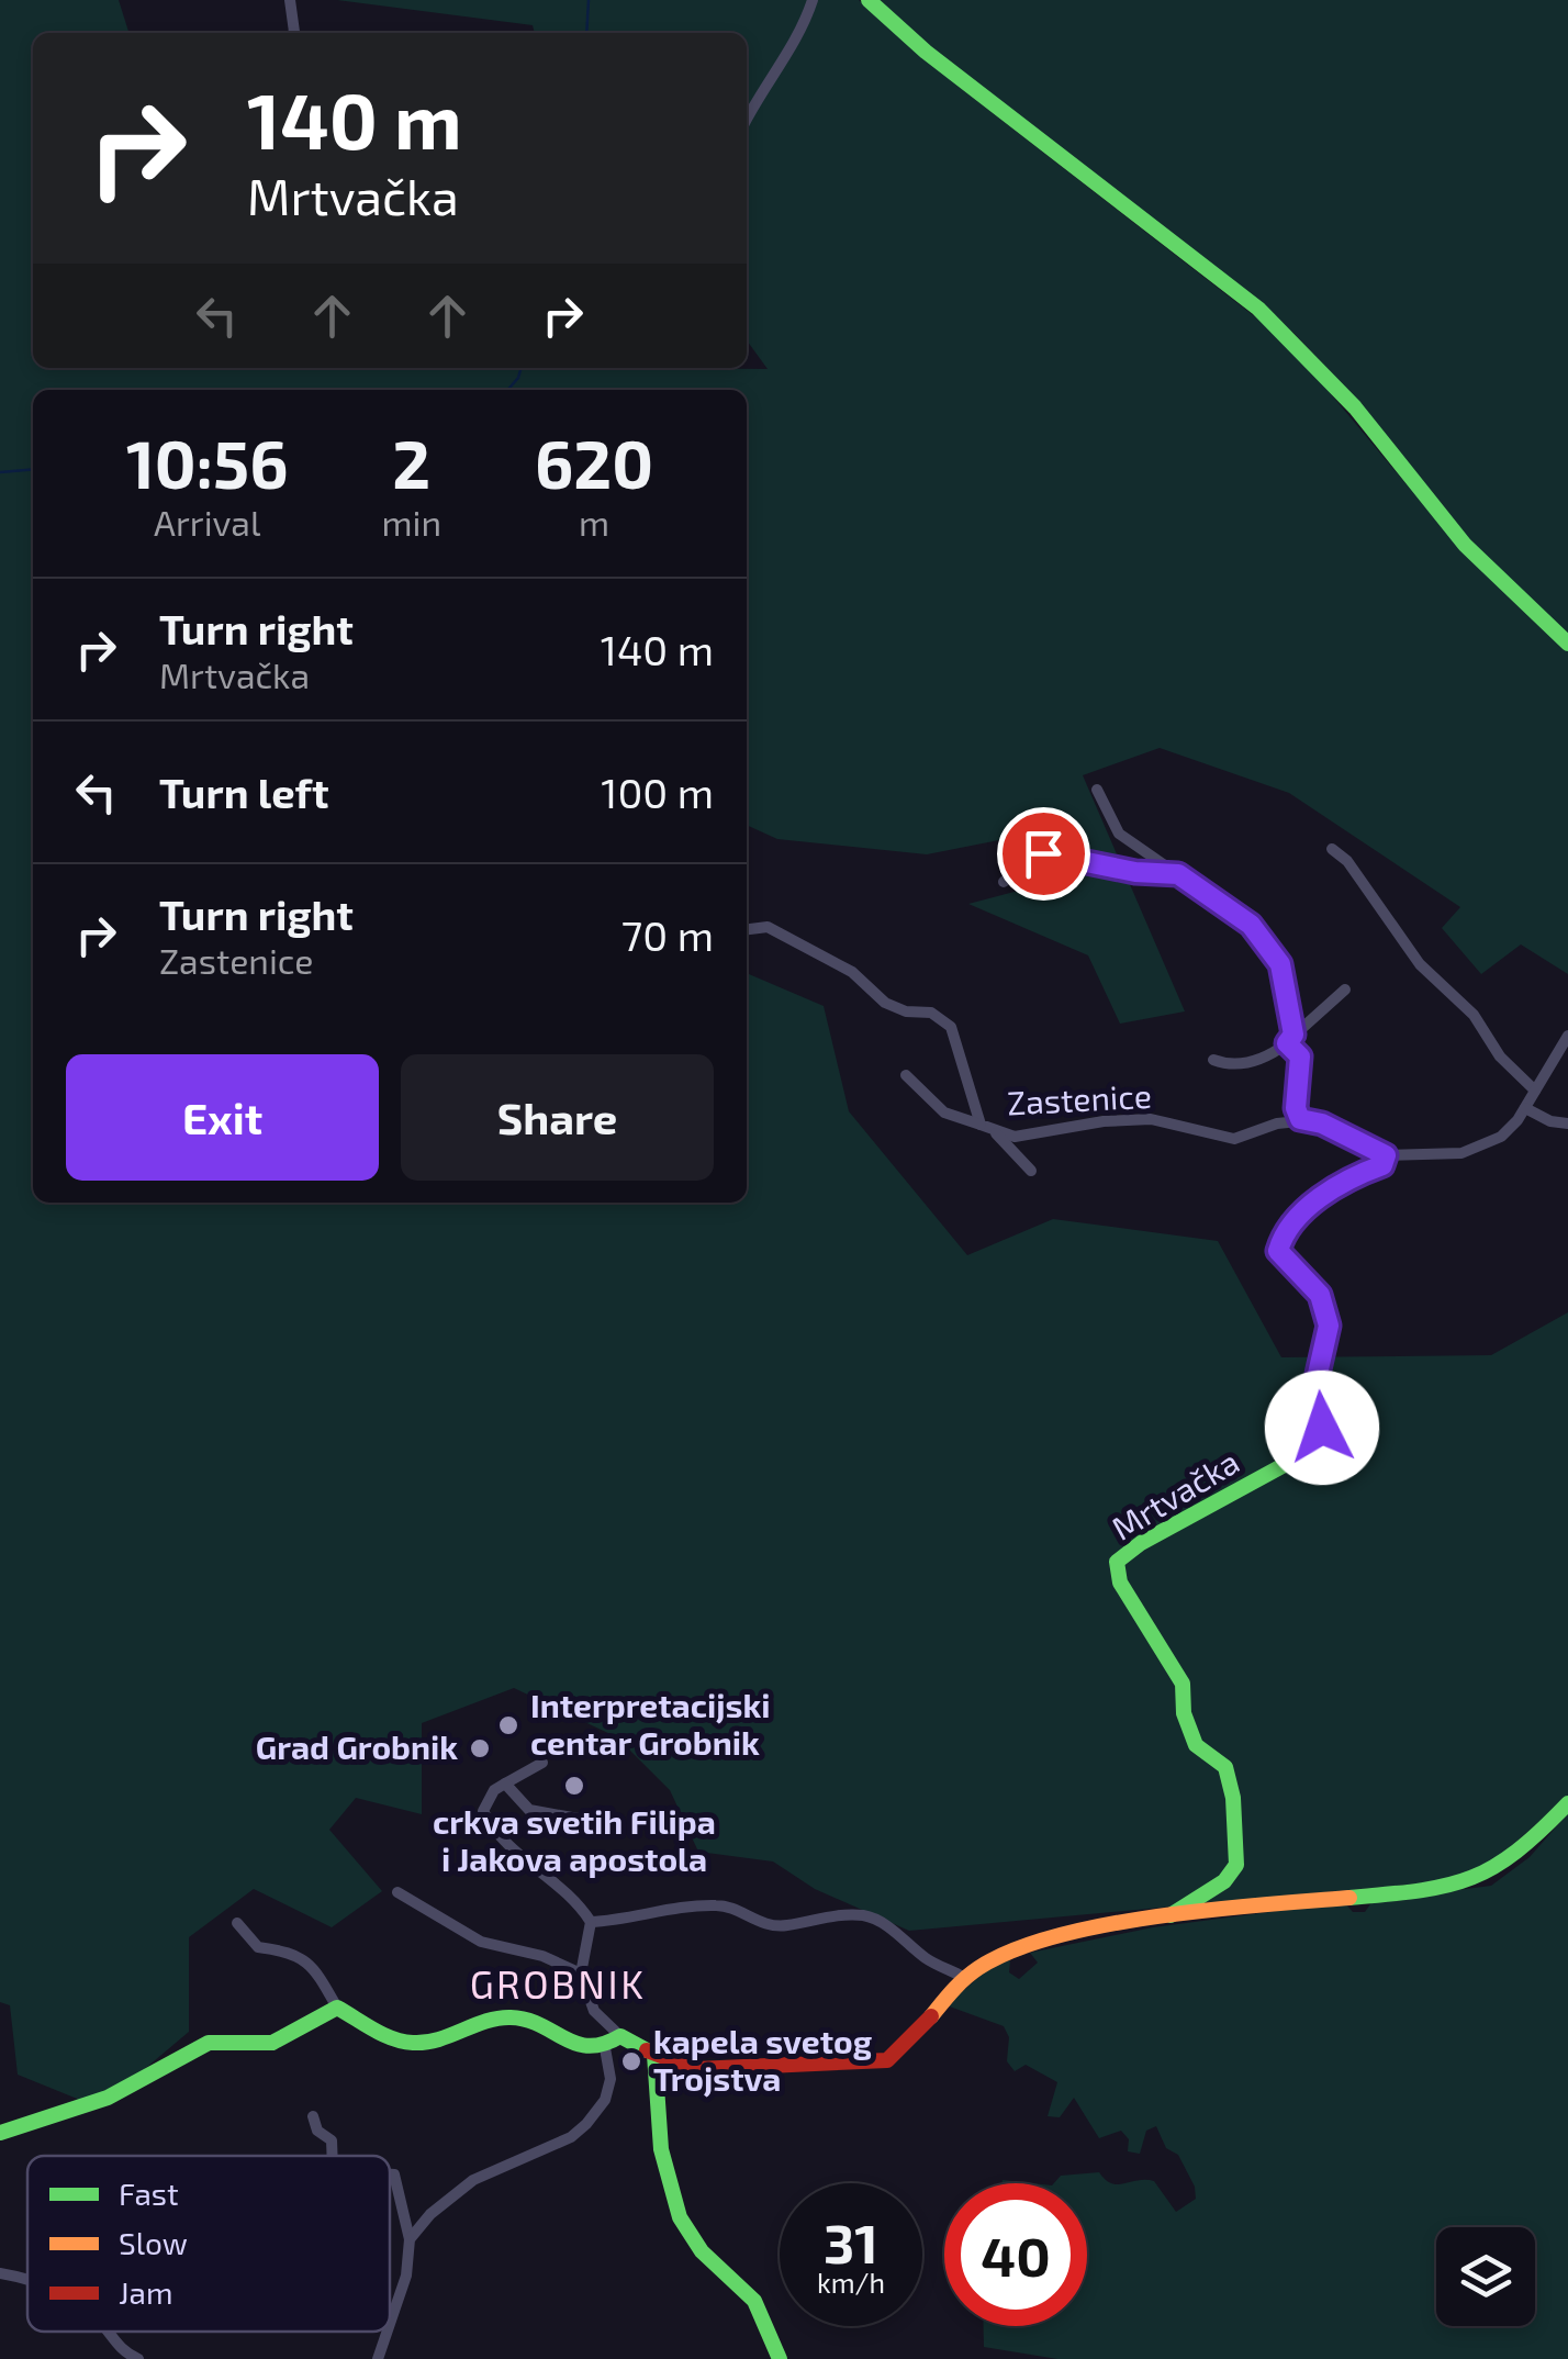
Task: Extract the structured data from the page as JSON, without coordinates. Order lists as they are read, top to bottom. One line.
{"streets":{"street":["Zastenice","Mrtvačka"]},"districts":["GROBNIK"],"places":["Interpretacijski centar Grobnik","Grad Grobnik","crkva svetih Filipa i Jakova apostola","kapela svetog Trojstva"],"legend":["Fast","Slow","Jam"],"page":{"turn":["140 m","Mrtvačka"],"eta":["10:56","Arrival","2","min","620","m"],"list":[{"name":"Turn right","note":"Mrtvačka","value":"140 m"},{"name":"Turn left","value":"100 m"},{"name":"Turn right","note":"Zastenice","value":"70 m"}],"buttons":["Exit","Share"],"speed":"31 km/h","limit":"40"}}
